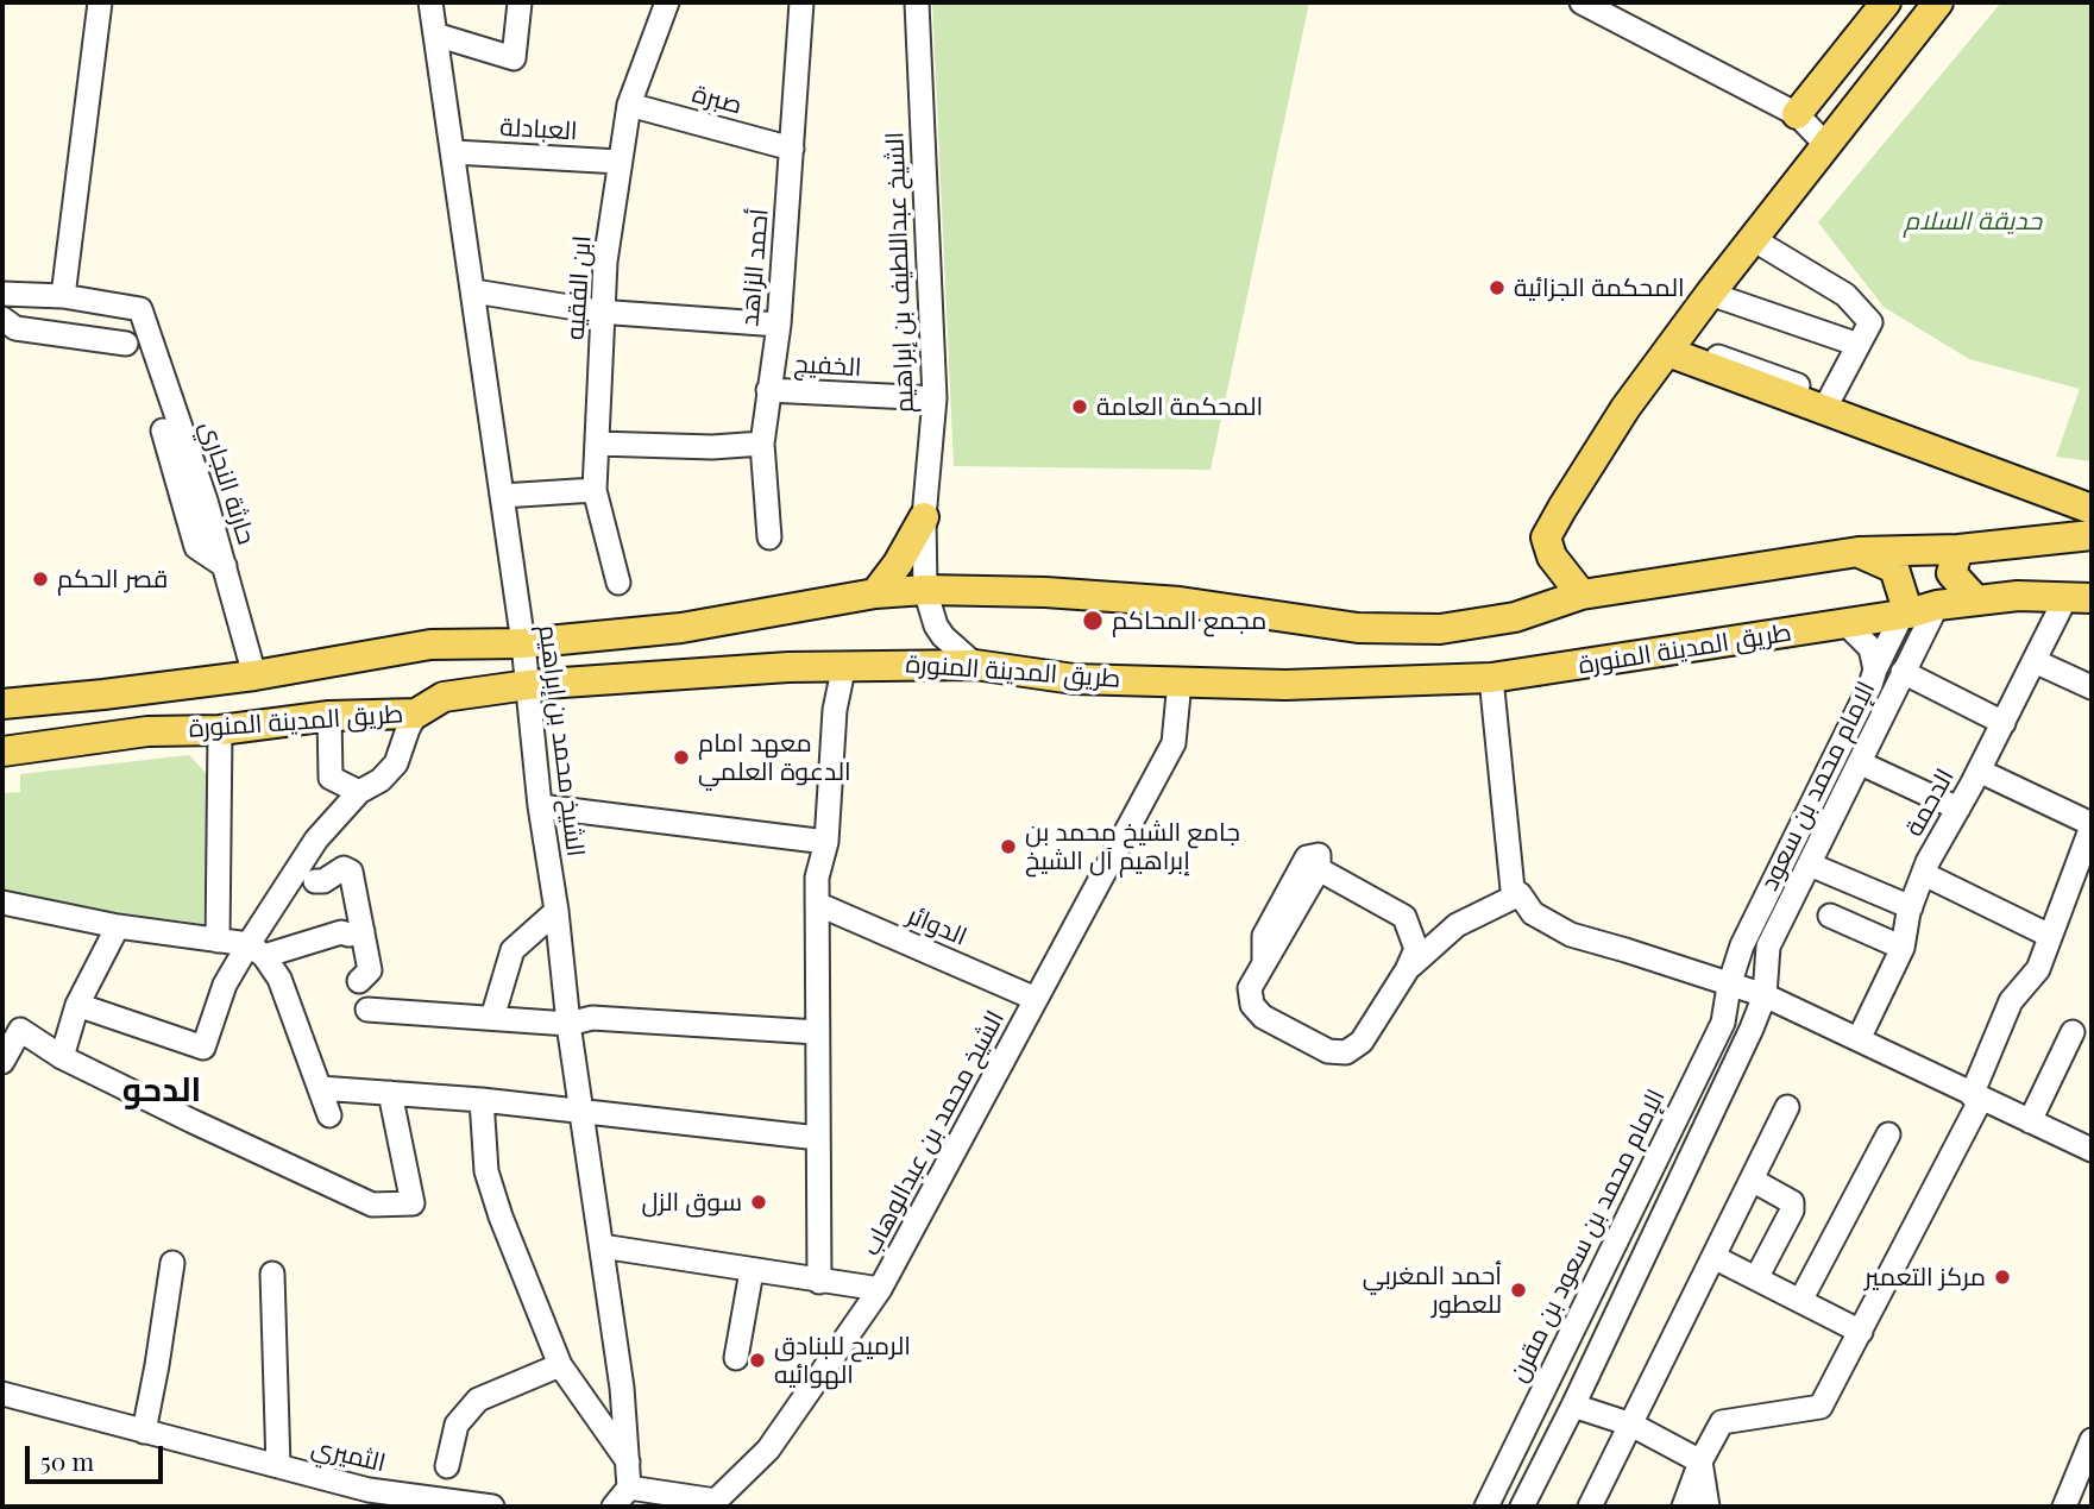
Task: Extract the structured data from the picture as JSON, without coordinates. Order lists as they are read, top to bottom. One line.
{"streets":{"main road":["طريق المدينة المنورة"],"street":["صبرة","العبادلة","أحمد الزاهد","الشيخ عبداللطيف بن إبراهيم","ابن الفقيه","الخفيج","حارثة النجاري","الشيخ محمد بن إبراهيم","الإمام محمد بن سعود","الدحمة","الدوائر","الشيخ محمد بن عبدالوهاب","الإمام محمد بن سعود بن مقرن","الثميري"]},"crossings":[["صبرة","أحمد الزاهد"],["صبرة","ابن الفقيه"],["العبادلة","ابن الفقيه"],["العبادلة","الشيخ محمد بن إبراهيم"],["أحمد الزاهد","الخفيج"],["الشيخ عبداللطيف بن إبراهيم","الخفيج"],["الشيخ عبداللطيف بن إبراهيم","طريق المدينة المنورة"],["حارثة النجاري","طريق المدينة المنورة"],["طريق المدينة المنورة","الشيخ محمد بن إبراهيم"],["طريق المدينة المنورة","الإمام محمد بن سعود"],["طريق المدينة المنورة","الدحمة"],["طريق المدينة المنورة","الشيخ محمد بن عبدالوهاب"],["الشيخ محمد بن إبراهيم","الشيخ محمد بن عبدالوهاب"],["الإمام محمد بن سعود","الإمام محمد بن سعود بن مقرن"],["الدوائر","الشيخ محمد بن عبدالوهاب"]],"districts":["الدحو"],"parks":["حديقة السلام"],"places":["المحكمة الجزائية","المحكمة العامة","قصر الحكم","مجمع المحاكم","معهد امام الدعوة العلمي","جامع الشيخ محمد بن إبراهيم آل الشيخ","سوق الزل","مركز التعمير","أحمد المغربي للعطور","الرميح للبنادق الهوائيه"],"scale_bar":"50 m"}
